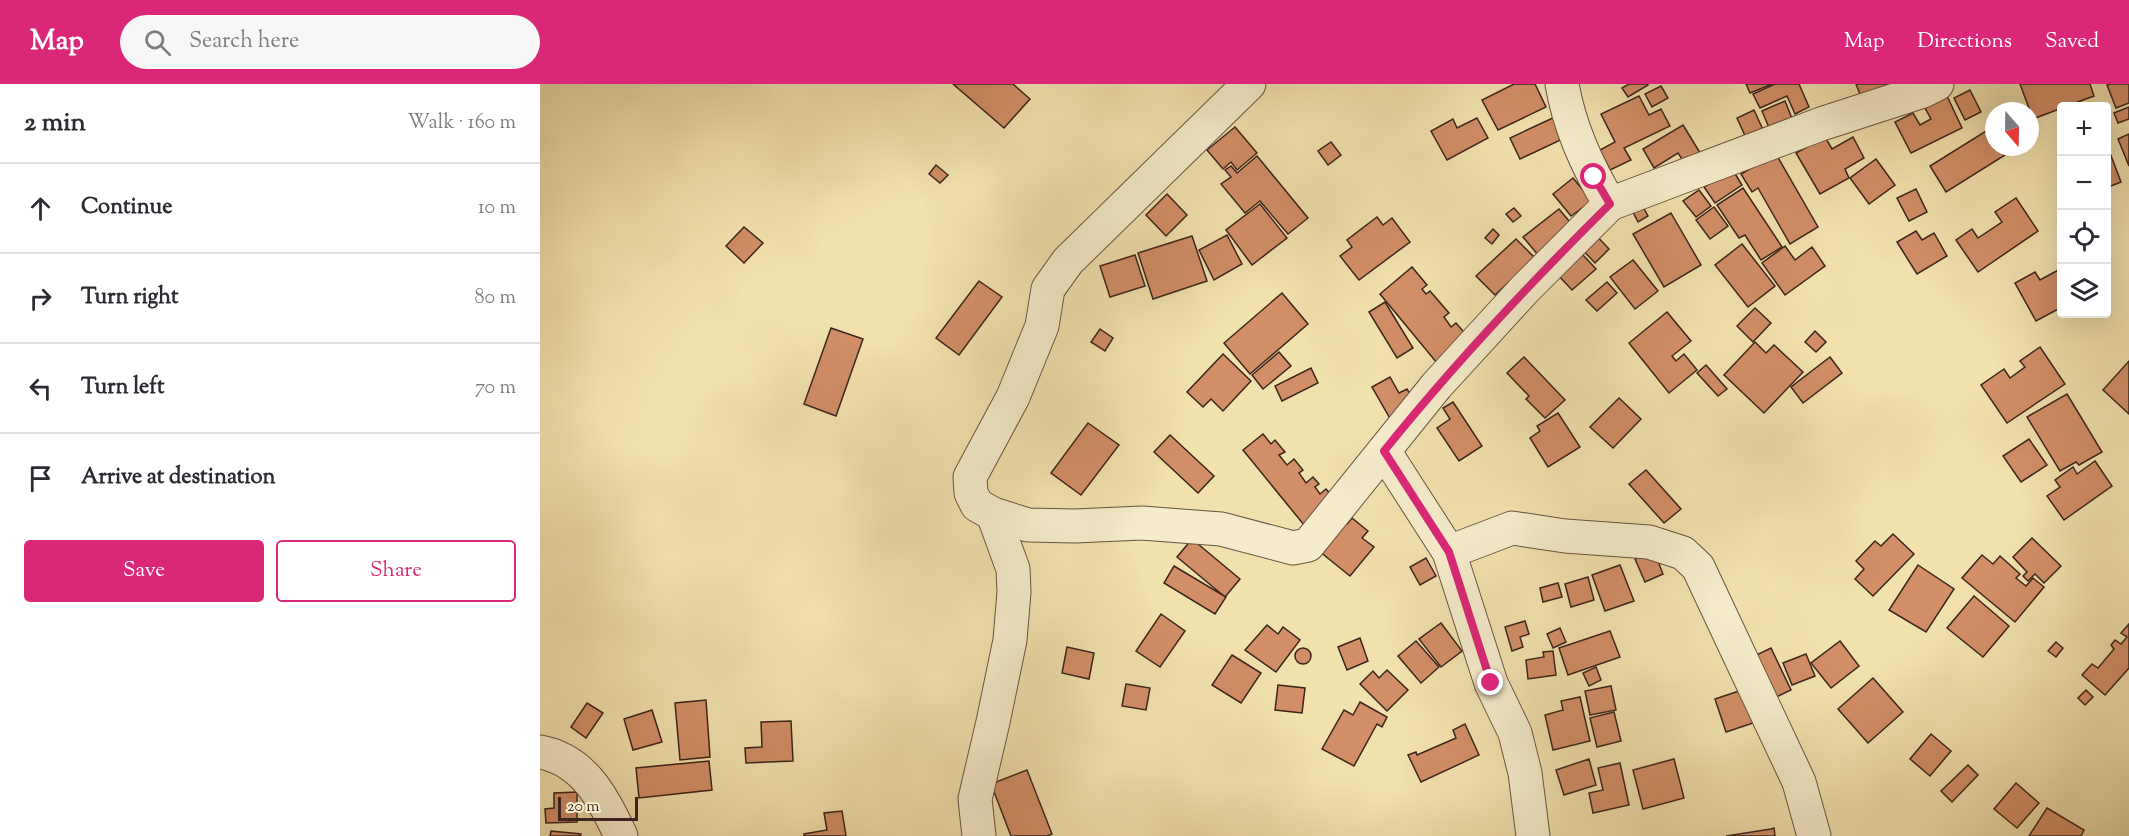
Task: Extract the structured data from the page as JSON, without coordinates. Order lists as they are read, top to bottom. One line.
{"scale_bar":"20 m","north":"bottom","page":{"header":"Map","search":"Search here","nav":["Map","Directions","Saved"],"heading":["2 min","Walk · 160 m"],"map_buttons":["+","−"],"list":[["Continue","10 m"],["Turn right","80 m"],["Turn left","70 m"],"Arrive at destination"],"buttons":["Save","Share"],"scale":"20 m"}}
